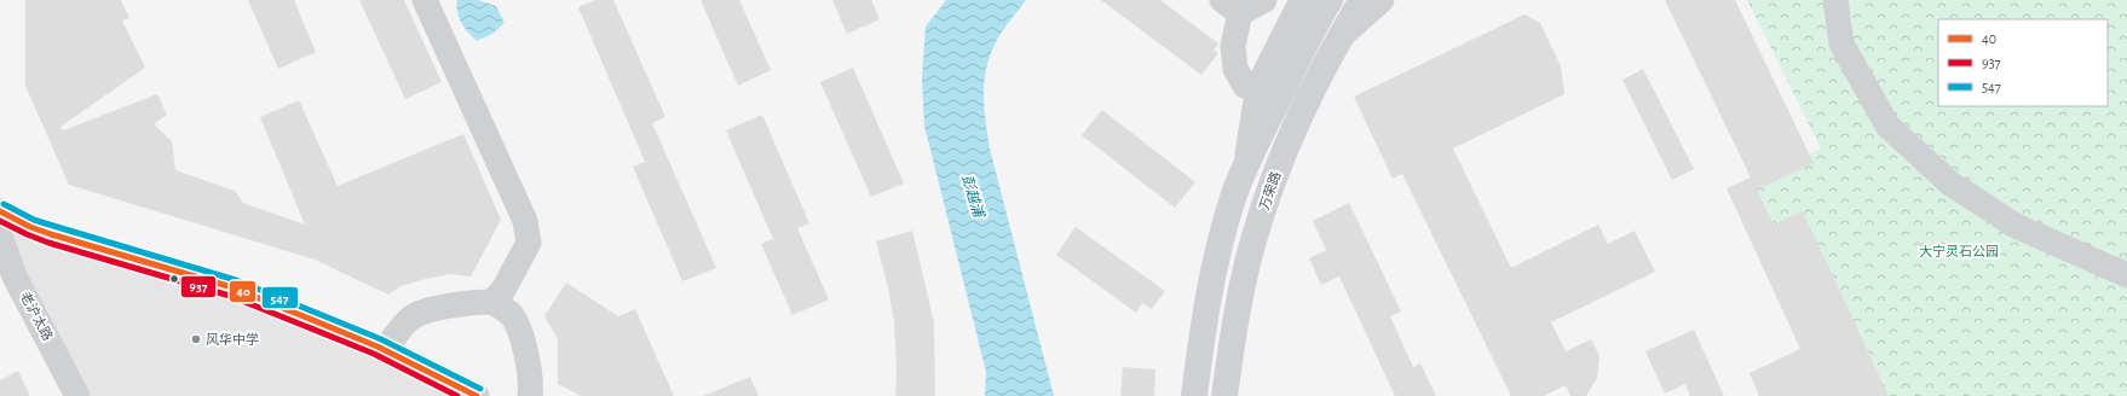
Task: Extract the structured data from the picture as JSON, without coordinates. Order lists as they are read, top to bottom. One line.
{"streets":{"main road":["万荣路"],"street":["老沪太路"]},"water":["彭越浦"],"parks":["大宁灵石公园"],"places":["风华中学"],"lines":["transit line 547","transit line 40","transit line 937"],"legend":["40","937","547"]}
